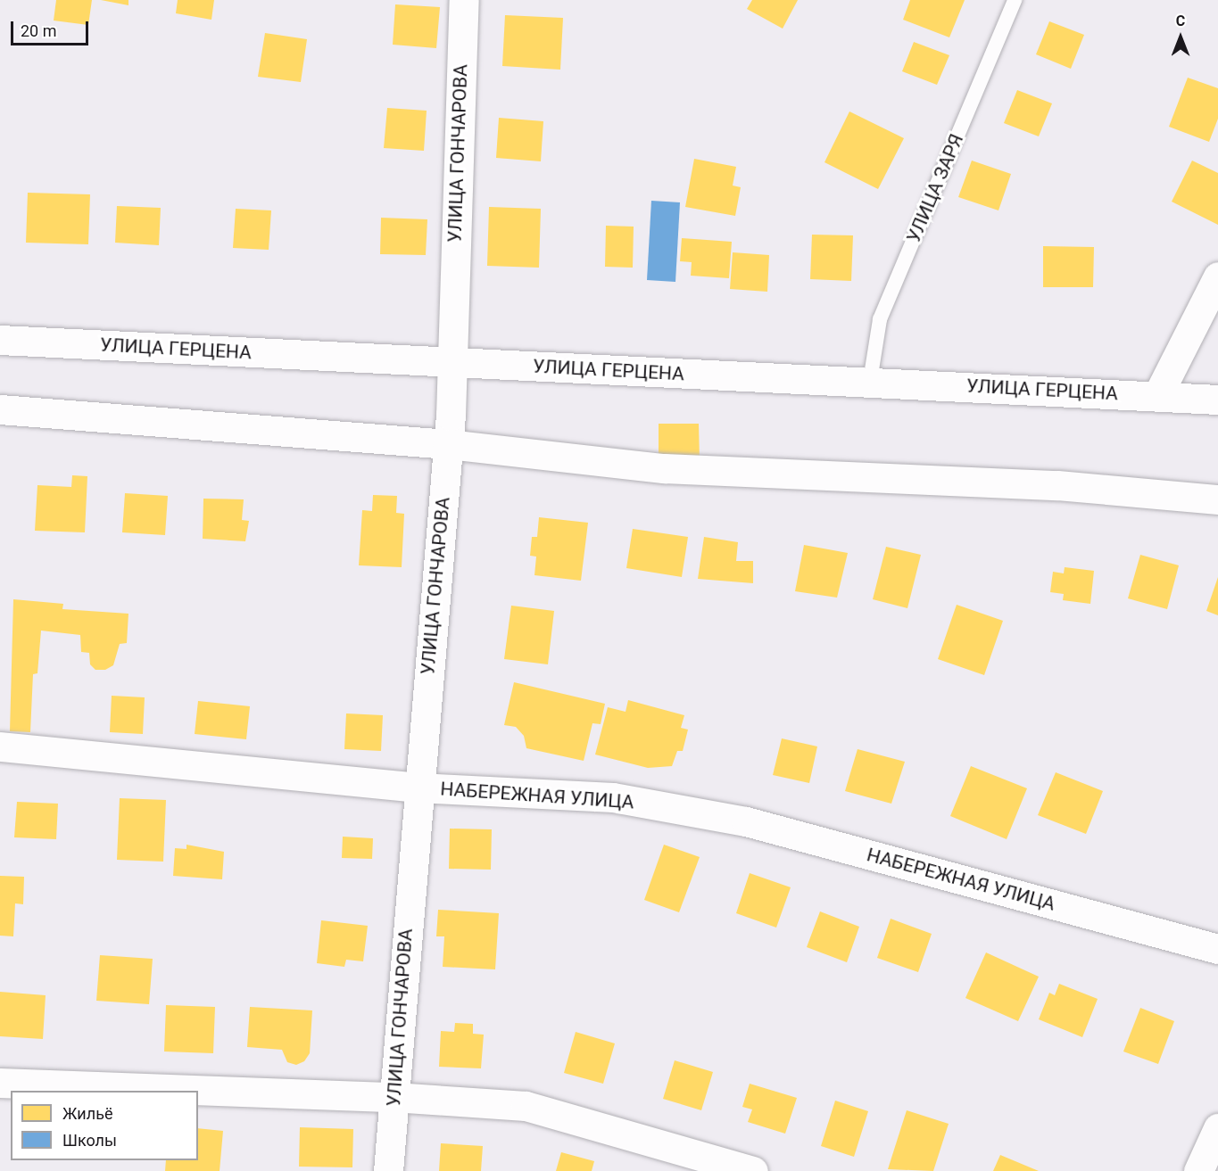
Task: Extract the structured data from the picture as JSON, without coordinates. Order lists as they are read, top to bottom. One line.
{"streets":{"street":["УЛИЦА ГОНЧАРОВА","УЛИЦА ГЕРЦЕНА","НАБЕРЕЖНАЯ УЛИЦА"],"lane":["УЛИЦА ЗАРЯ"]},"crossings":[["УЛИЦА ГОНЧАРОВА","УЛИЦА ГЕРЦЕНА"],["УЛИЦА ГОНЧАРОВА","НАБЕРЕЖНАЯ УЛИЦА"],["УЛИЦА ЗАРЯ","УЛИЦА ГЕРЦЕНА"]],"legend":["Жильё","Школы"],"scale_bar":"20 m","north":"top"}
